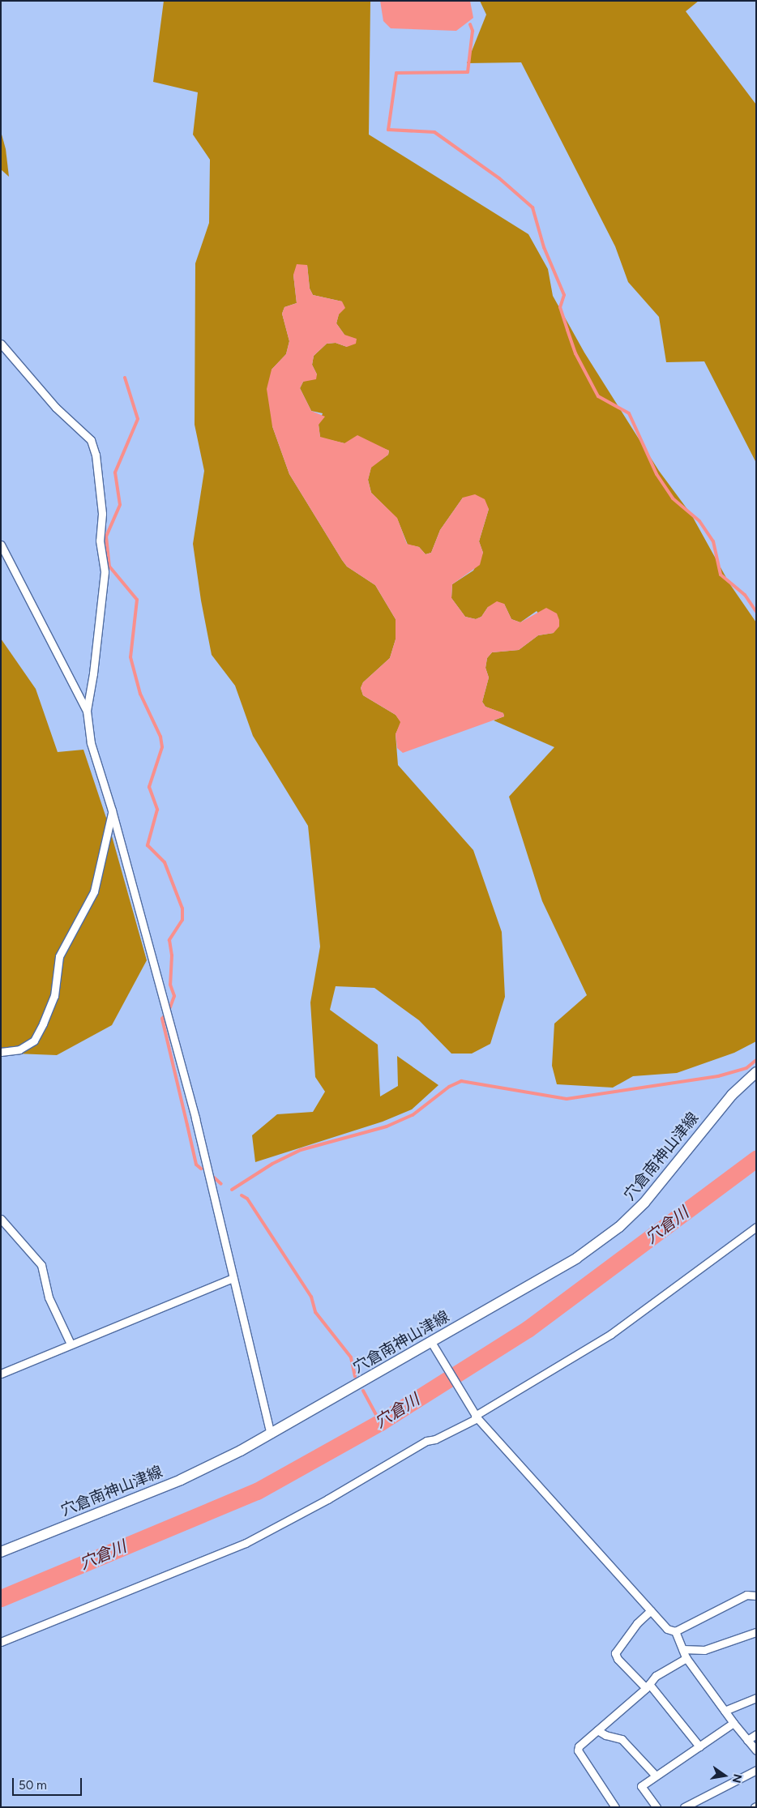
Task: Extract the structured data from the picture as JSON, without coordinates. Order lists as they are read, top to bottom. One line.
{"streets":{"main road":["穴倉南神山津線"]},"water":["穴倉川"],"scale_bar":"50 m","north":"right"}
